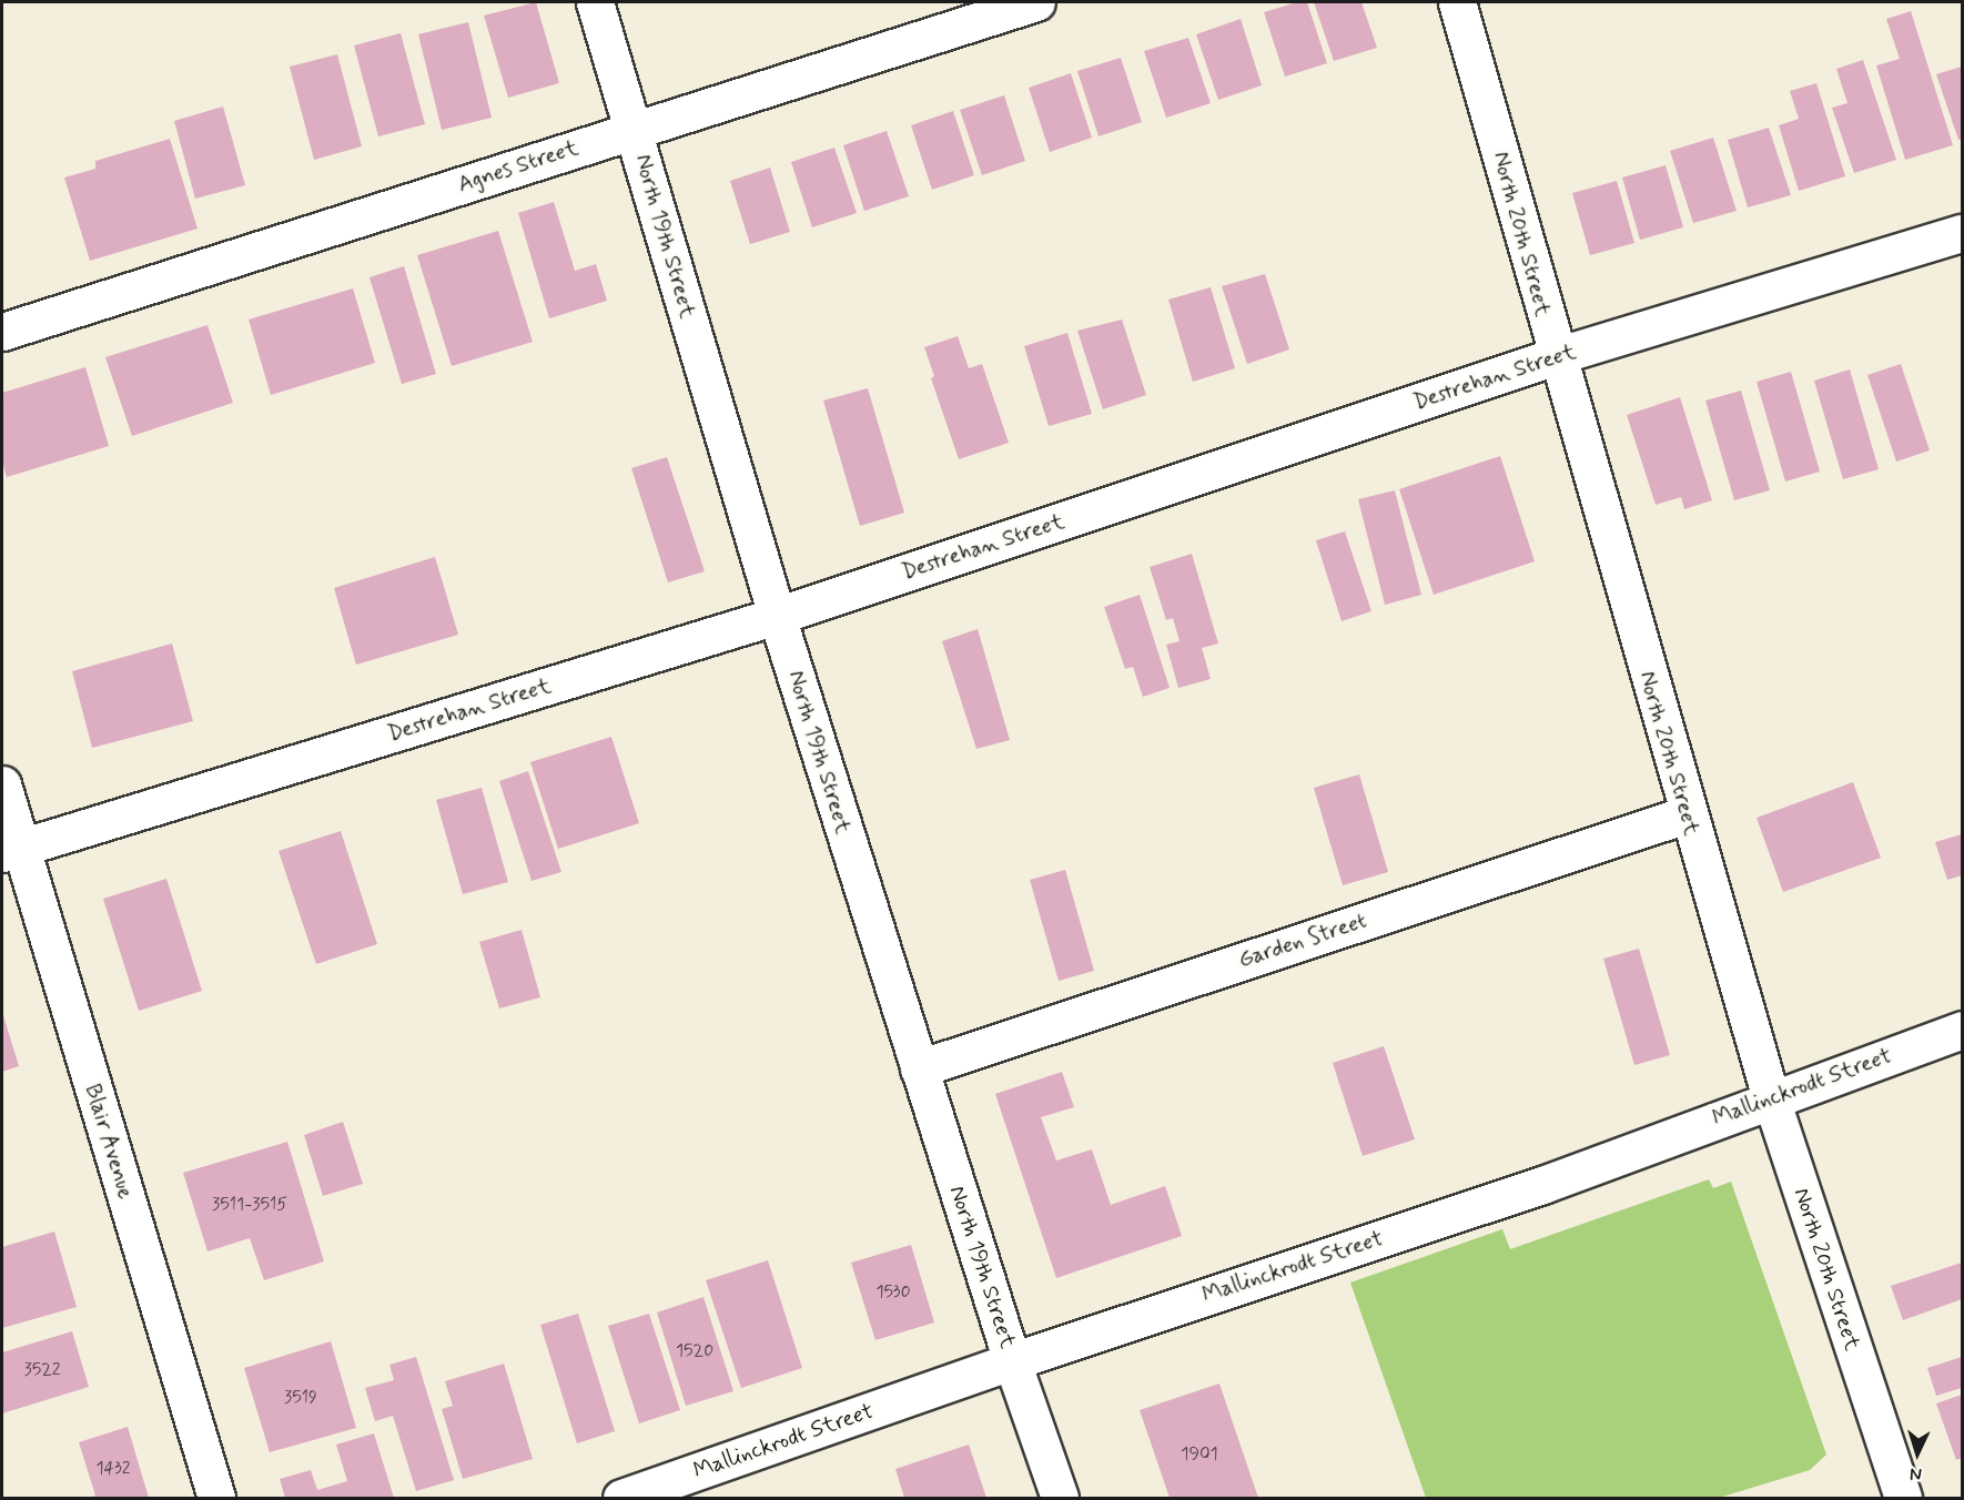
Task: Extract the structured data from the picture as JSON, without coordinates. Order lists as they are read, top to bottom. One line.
{"streets":{"street":["Agnes Street","North 20th Street","North 19th Street","Destrehan Street","Garden Street","Mallinckrodt Street","Blair Avenue"]},"crossings":[["Agnes Street","North 19th Street"],["North 20th Street","Destrehan Street"],["North 20th Street","Garden Street"],["North 20th Street","Mallinckrodt Street"],["North 19th Street","Destrehan Street"],["North 19th Street","Garden Street"],["North 19th Street","Mallinckrodt Street"],["Destrehan Street","Blair Avenue"]],"house_numbers":["3511-3515","1530","1520","3522","3519","1901","1432"],"north":"bottom"}
